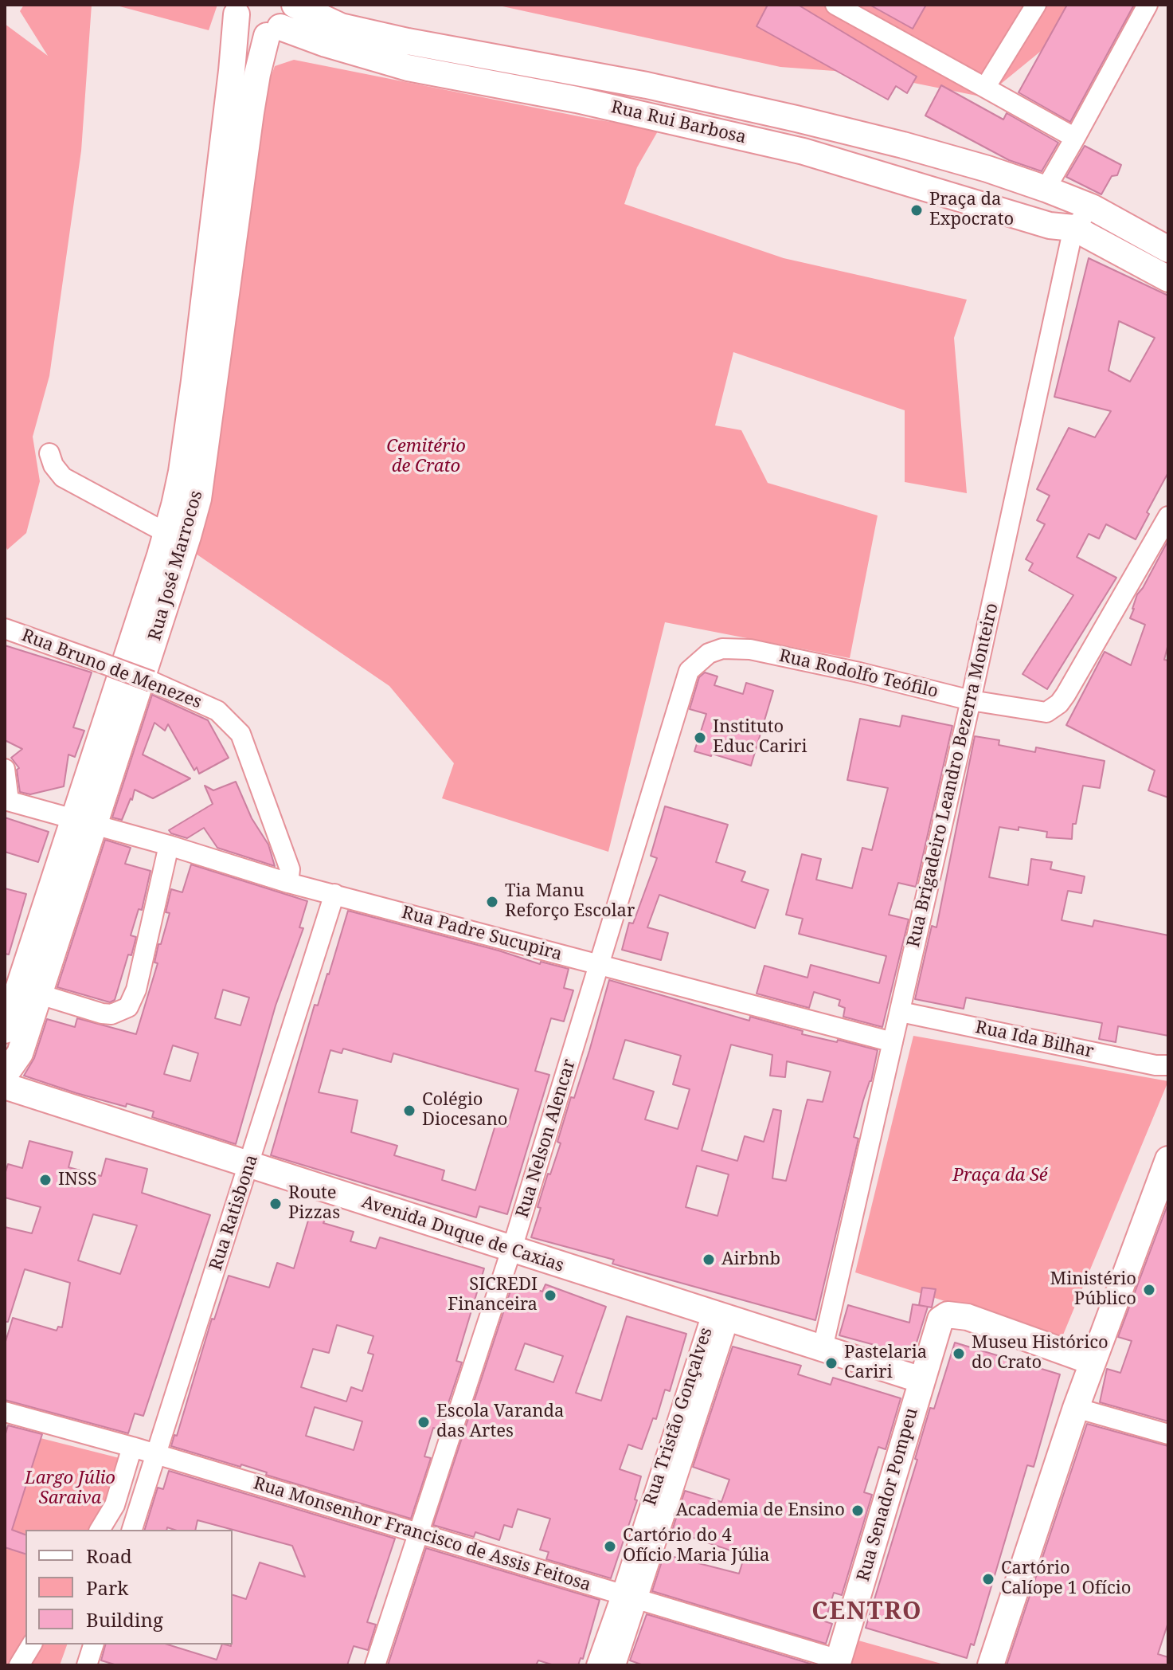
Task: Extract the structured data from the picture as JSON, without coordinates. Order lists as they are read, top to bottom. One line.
{"streets":{"main road":["Rua Rui Barbosa","Rua José Marrocos","Avenida Duque de Caxias","Rua Senador Pompeu"],"street":["Rua Bruno de Menezes","Rua Rodolfo Teófilo","Rua Brigadeiro Leandro Bezerra Monteiro","Rua Padre Sucupira","Rua Ida Bilhar","Rua Nelson Alencar","Rua Ratisbona","Rua Tristão Gonçalves","Rua Monsenhor Francisco de Assis Feitosa"]},"crossings":[["Rua Rui Barbosa","Rua José Marrocos"],["Rua Rui Barbosa","Rua Brigadeiro Leandro Bezerra Monteiro"],["Rua José Marrocos","Rua Padre Sucupira"],["Rua Bruno de Menezes","Rua Padre Sucupira"],["Rua Rodolfo Teófilo","Rua Brigadeiro Leandro Bezerra Monteiro"],["Rua Rodolfo Teófilo","Rua Nelson Alencar"],["Rua Brigadeiro Leandro Bezerra Monteiro","Rua Padre Sucupira"],["Rua Brigadeiro Leandro Bezerra Monteiro","Rua Ida Bilhar"],["Rua Brigadeiro Leandro Bezerra Monteiro","Avenida Duque de Caxias"],["Rua Padre Sucupira","Rua Nelson Alencar"],["Rua Padre Sucupira","Rua Ratisbona"],["Rua Nelson Alencar","Avenida Duque de Caxias"],["Rua Nelson Alencar","Rua Monsenhor Francisco de Assis Feitosa"],["Rua Ratisbona","Avenida Duque de Caxias"],["Rua Ratisbona","Rua Monsenhor Francisco de Assis Feitosa"],["Avenida Duque de Caxias","Rua Tristão Gonçalves"],["Avenida Duque de Caxias","Rua Senador Pompeu"],["Rua Tristão Gonçalves","Rua Monsenhor Francisco de Assis Feitosa"],["Rua Senador Pompeu","Rua Monsenhor Francisco de Assis Feitosa"]],"districts":["CENTRO"],"parks":["Cemitério de Crato","Praça da Sé","Largo Júlio Saraiva"],"places":["Praça da Expocrato","Instituto Educ Cariri","Tia Manu Reforço Escolar","Colégio Diocesano","INSS","Route Pizzas","Airbnb","Ministério Público","SICREDI Financeira","Museu Histórico do Crato","Pastelaria Cariri","Escola Varanda das Artes","Academia de Ensino","Cartório do 4 Ofício Maria Júlia","Cartório Calíope 1 Ofício"],"legend":["Road","Park","Building"]}
